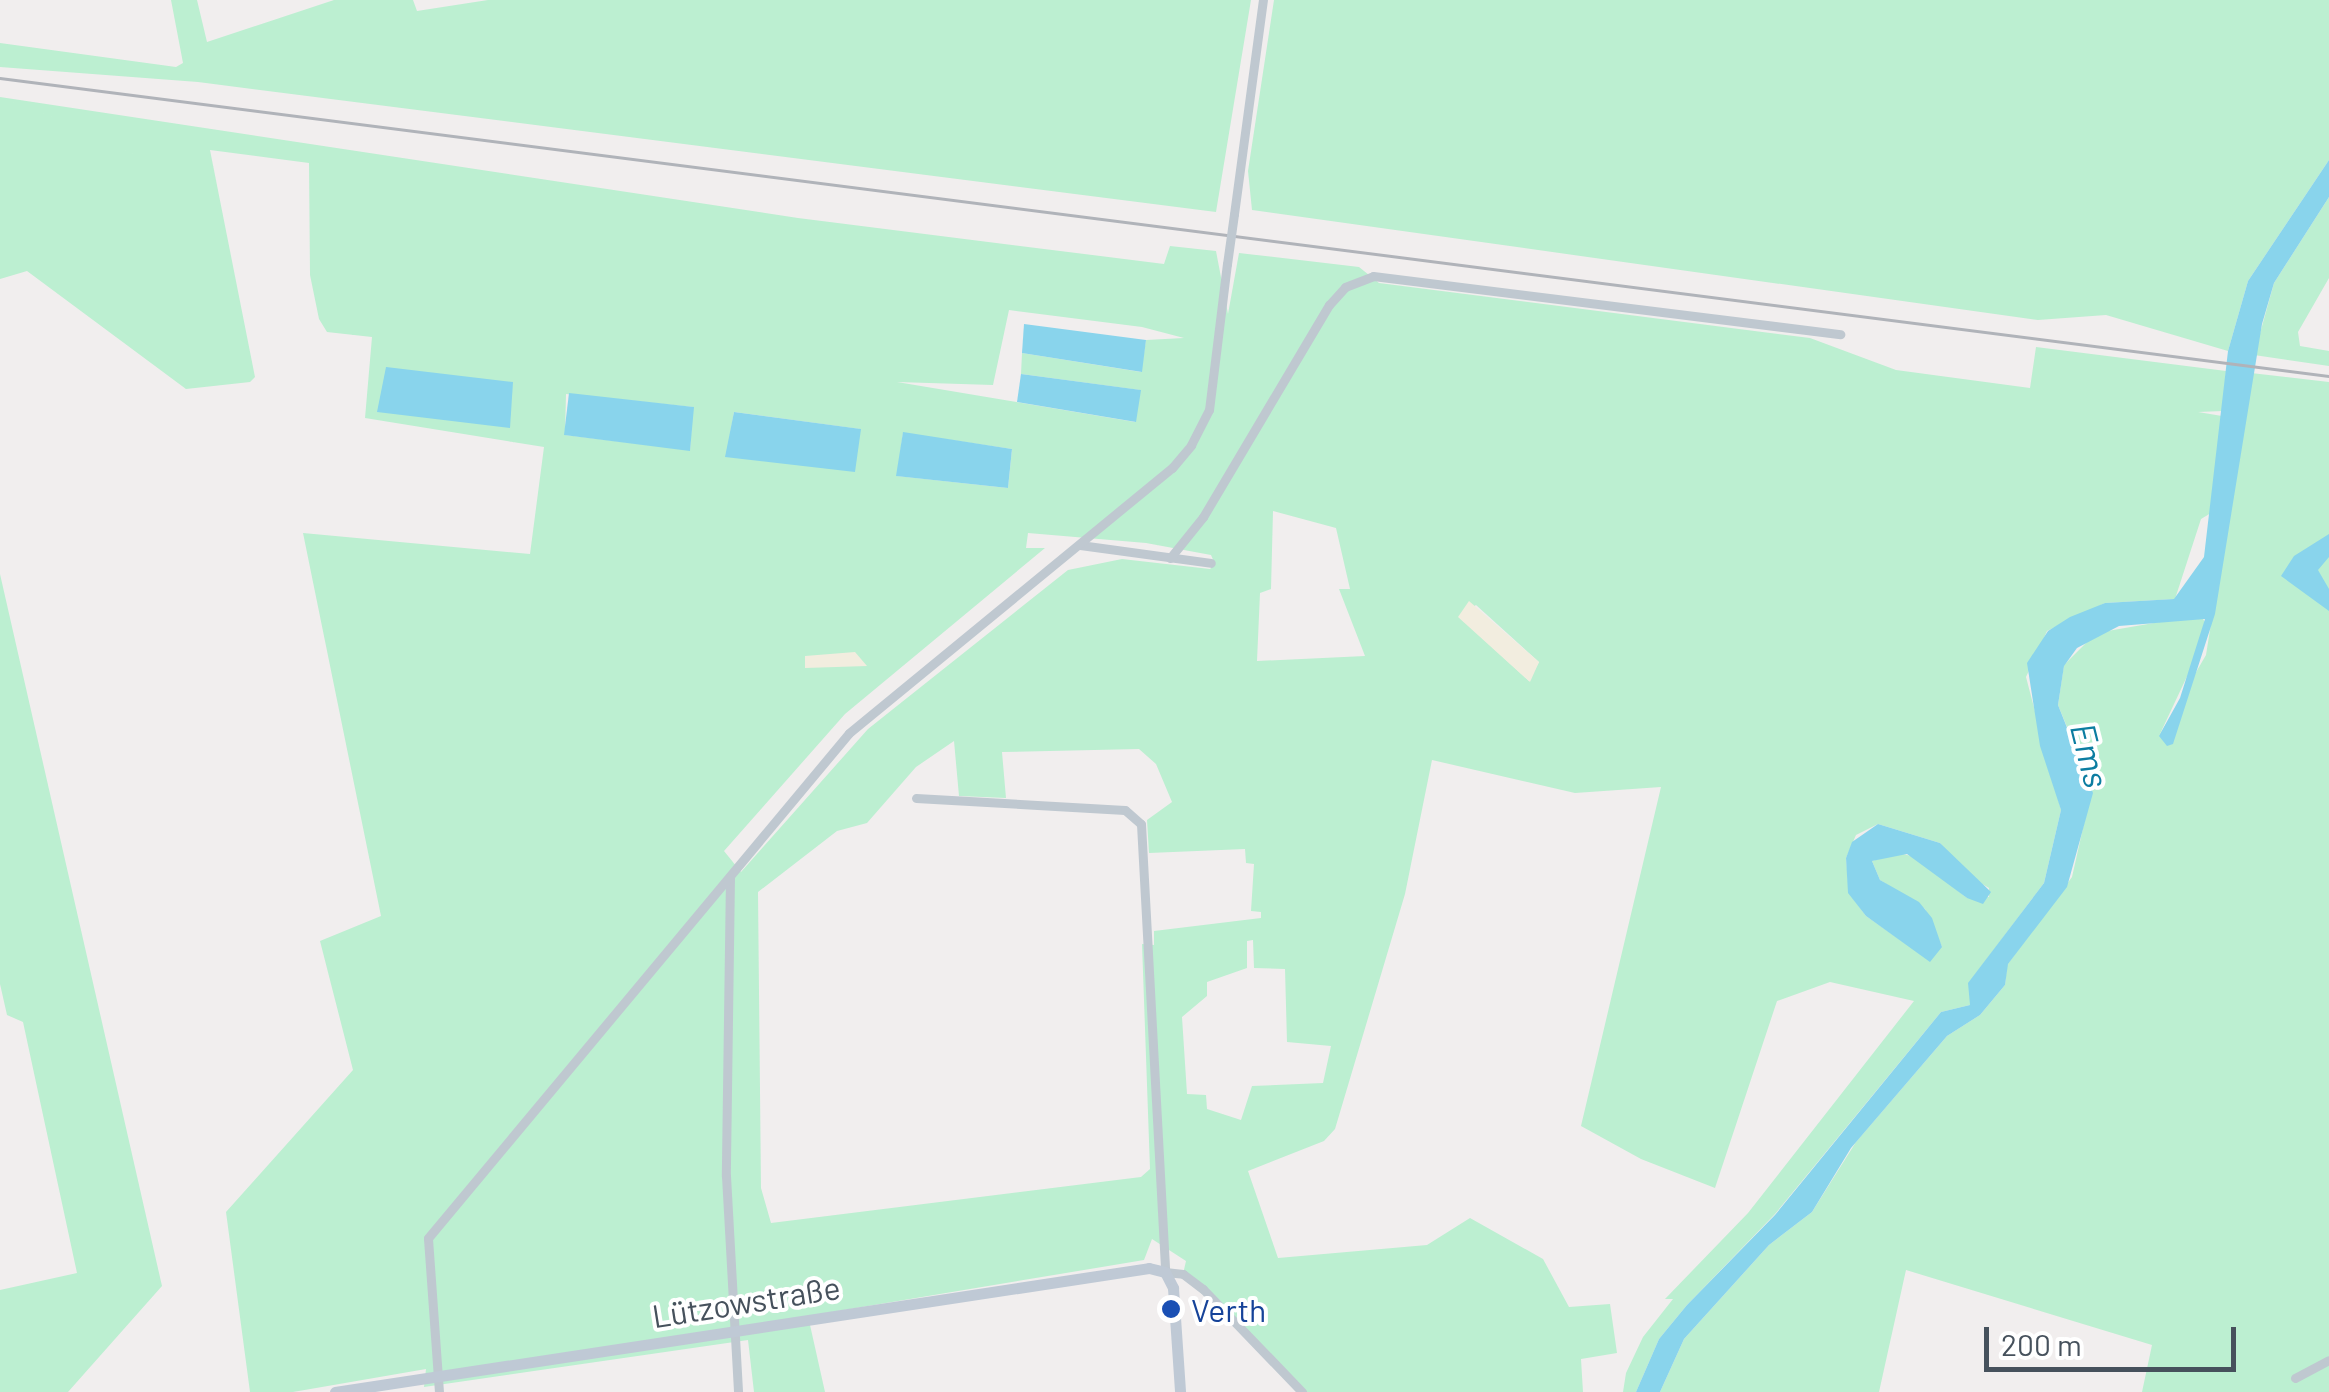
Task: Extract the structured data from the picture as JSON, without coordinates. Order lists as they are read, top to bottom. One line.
{"streets":{"street":["Lützowstraße"]},"water":["Ems"],"places":["Verth"],"scale_bar":"200 m"}
